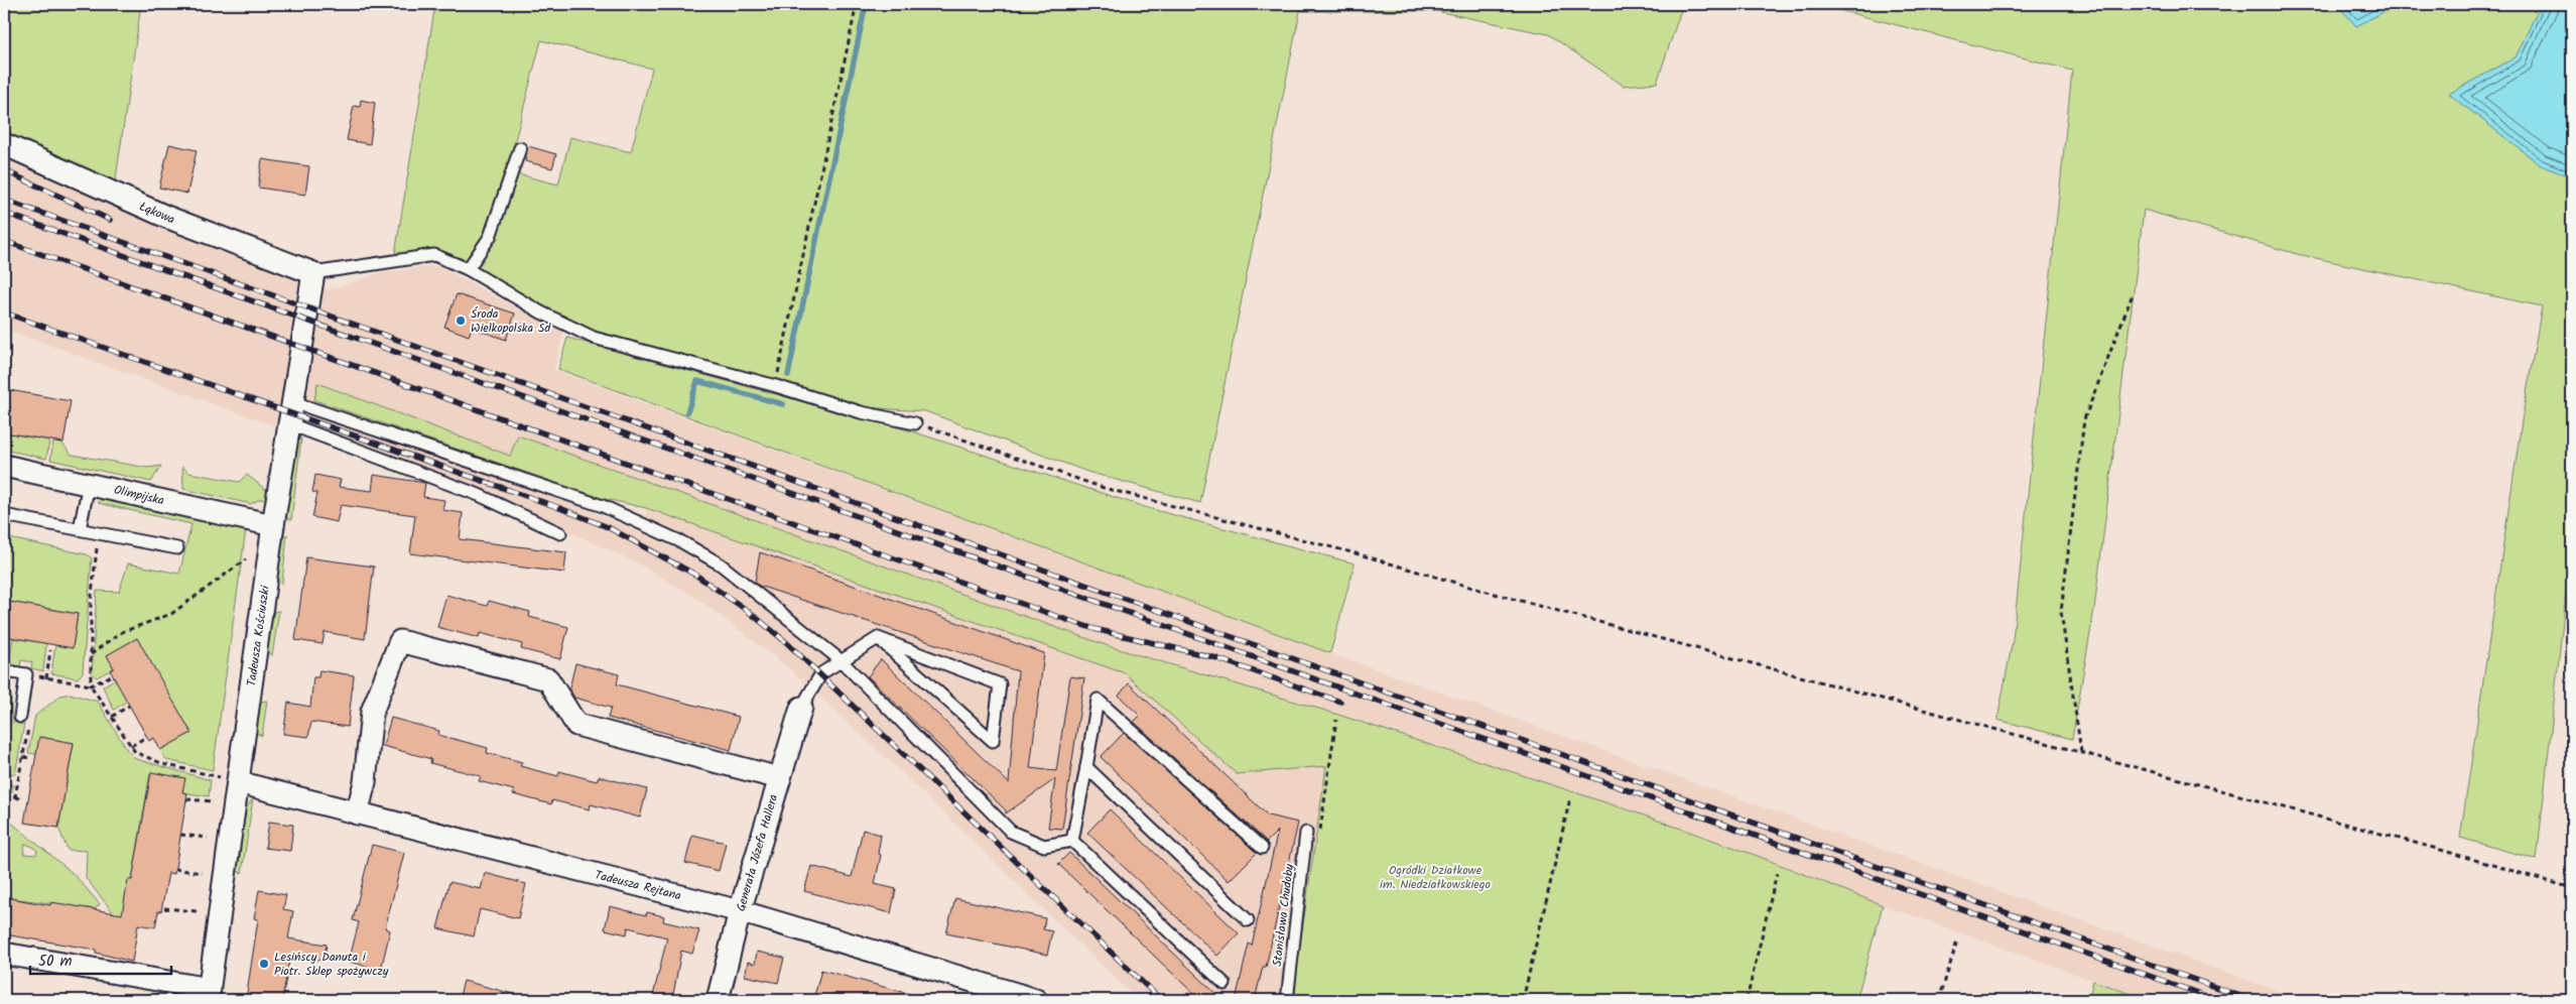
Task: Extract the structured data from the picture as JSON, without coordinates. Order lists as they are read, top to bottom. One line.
{"streets":{"street":["Łąkowa","Olimpijska","Tadeusza Kościuszki","Generała Józefa Hallera","Tadeusza Rejtana"],"lane":["Stanisława Chudoby"]},"crossings":[["Łąkowa","Tadeusza Kościuszki"],["Olimpijska","Tadeusza Kościuszki"],["Tadeusza Kościuszki","Tadeusza Rejtana"],["Generała Józefa Hallera","Tadeusza Rejtana"]],"parks":["Ogródki Działkowe im. Niedziałkowskiego"],"places":["Środa Wielkopolska Sd","Lesińscy Danuta i Piotr. Sklep spożywczy"],"scale_bar":"50 m"}
